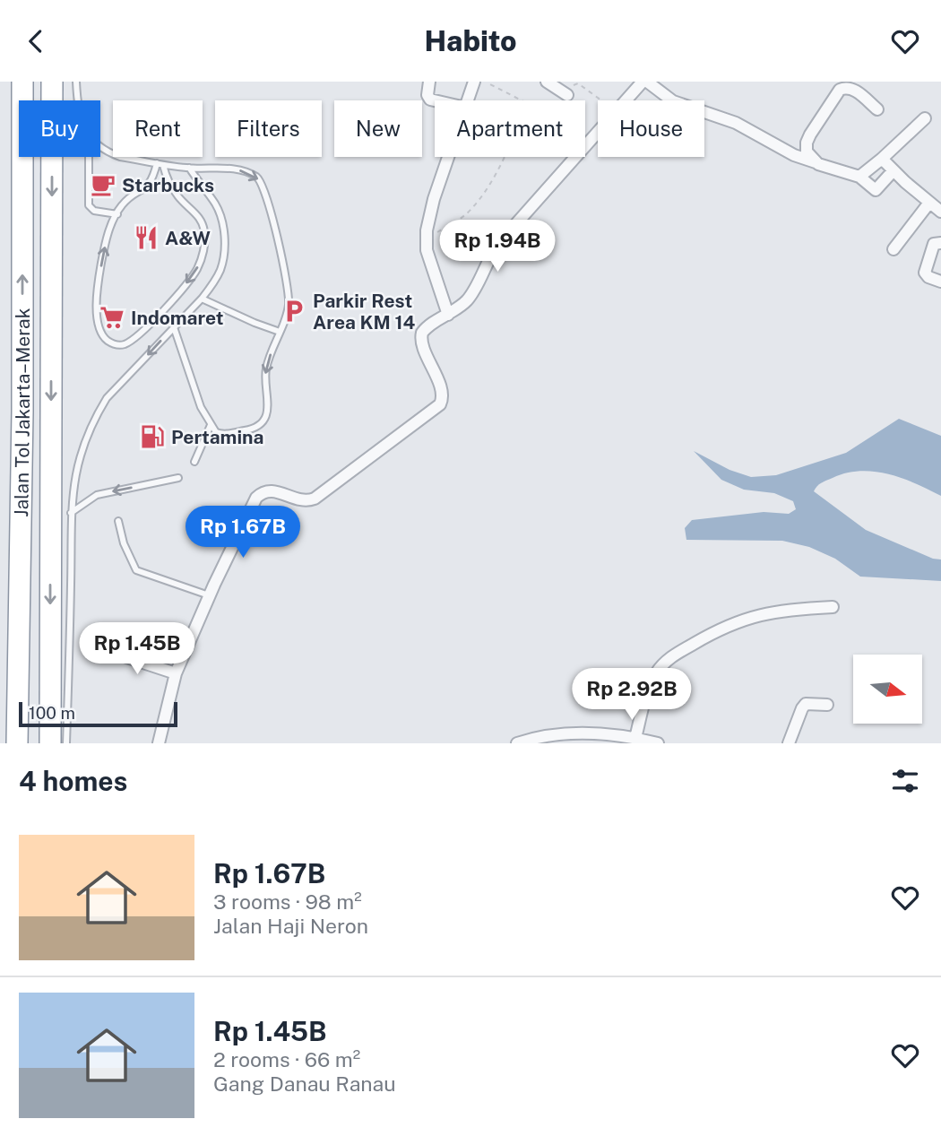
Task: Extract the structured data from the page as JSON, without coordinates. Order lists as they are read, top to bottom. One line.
{"streets":{"highway":["Jalan Tol Jakarta–Merak"]},"places":{"cafe":["Starbucks"],"restaurant":["A&W"],"parking":["Parkir Rest Area KM 14"],"supermarket":["Indomaret"],"fuel station":["Pertamina"]},"scale_bar":"100 m","north":"right","page":{"header":"Habito","chip":["Buy","Rent","Filters","New","Apartment","House"],"price":["Rp 1.94B","Rp 1.67B","Rp 1.45B","Rp 2.92B"],"scale":"100 m","heading":"4 homes","list":[{"name":"Rp 1.67B","note":"3 rooms · 98 m² · Jalan Haji Neron"},{"name":"Rp 1.45B","note":"2 rooms · 66 m² · Gang Danau Ranau"}]}}
